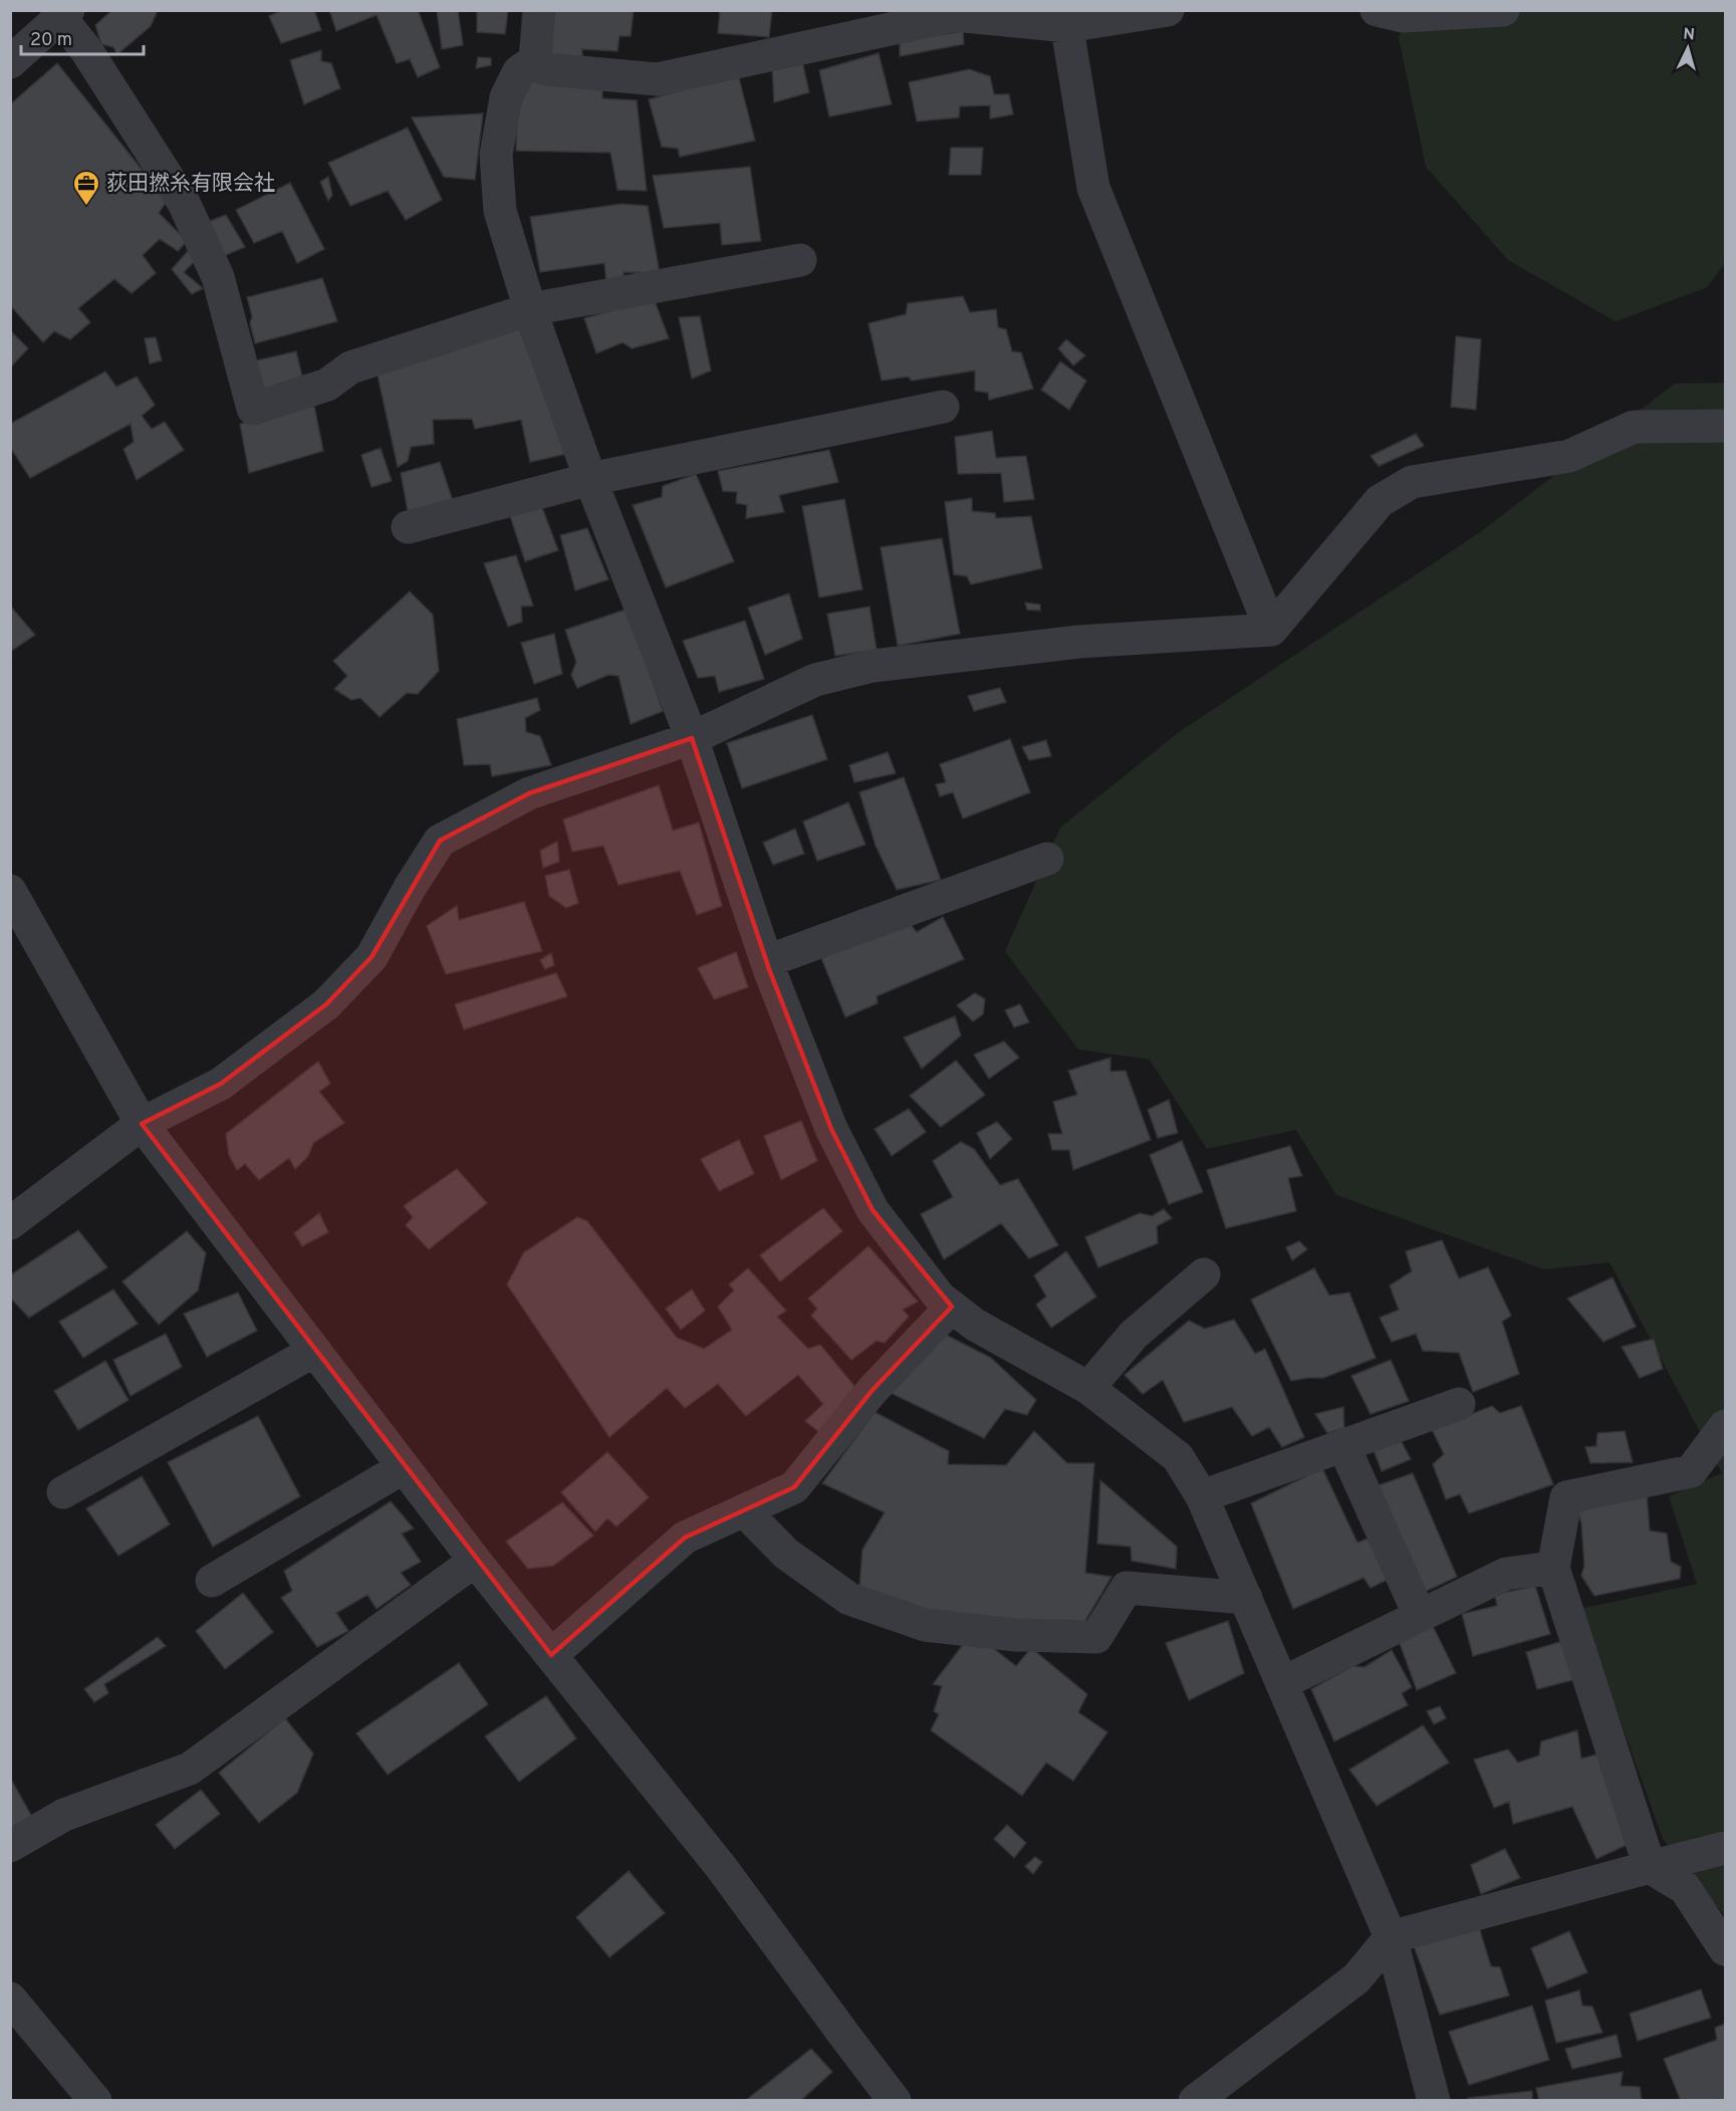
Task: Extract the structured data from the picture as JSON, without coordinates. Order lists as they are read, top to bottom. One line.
{"places":{"office":["荻田撚糸有限会社"]},"scale_bar":"20 m","north":"top"}
